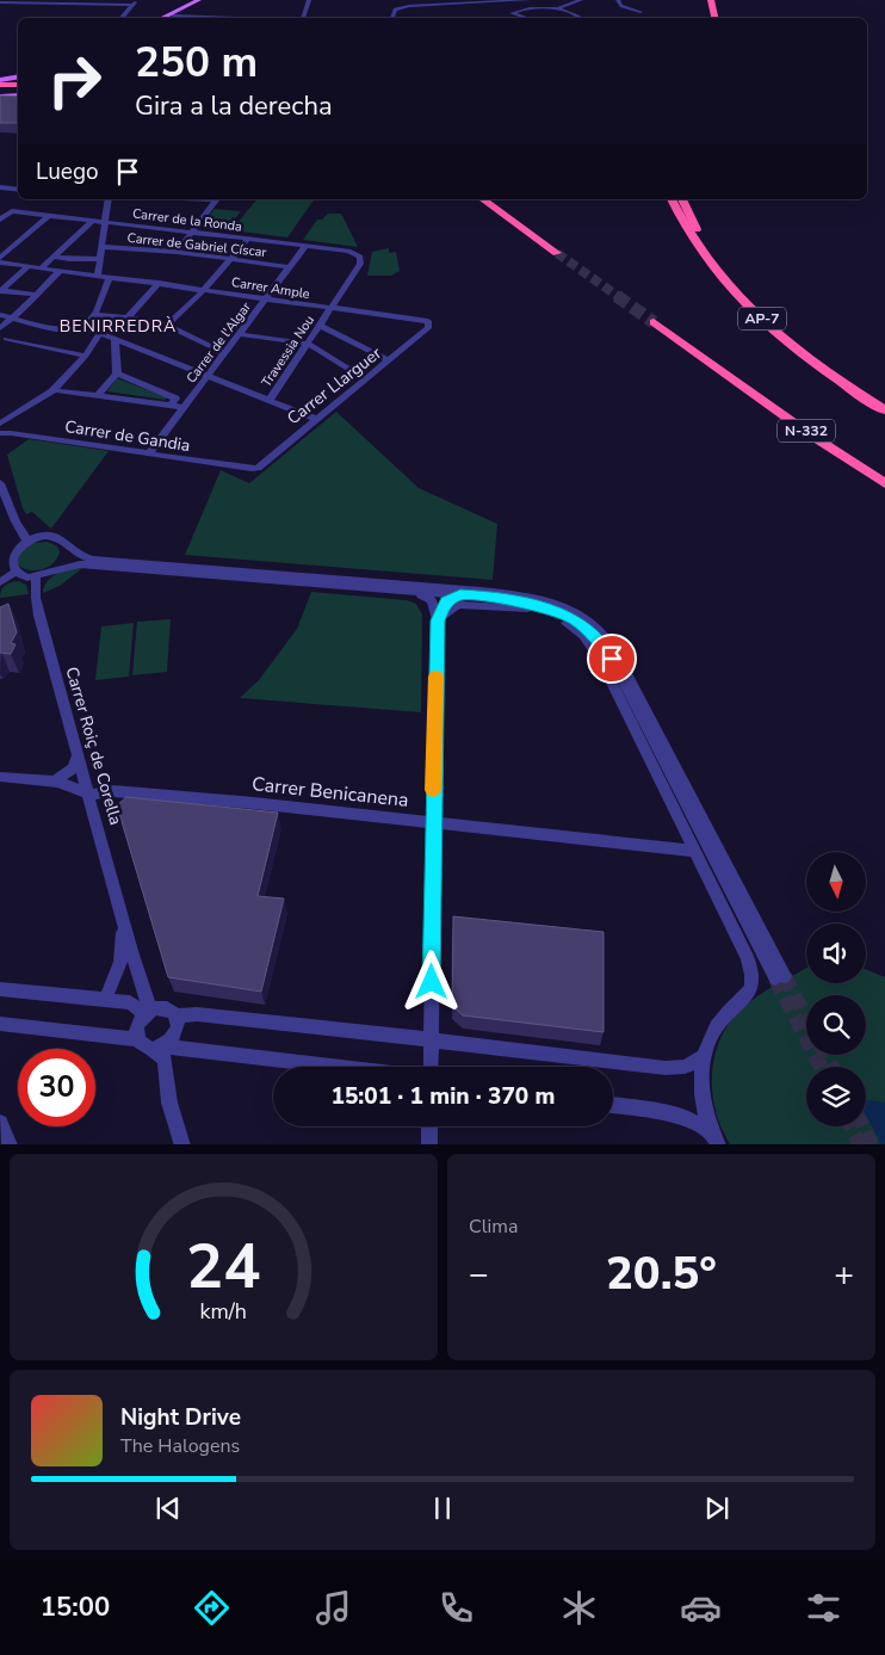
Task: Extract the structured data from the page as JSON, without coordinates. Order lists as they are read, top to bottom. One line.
{"streets":{"highway":["AP-7","N-332"],"street":["Carrer de la Ronda","Carrer de Gabriel Císcar","Carrer Ample","Carrer de l'Algar","Travessia Nou","Carrer Llarguer","Carrer de Gandia","Carrer Roiç de Corella","Carrer Benicanena"]},"crossings":[["Carrer de la Ronda","Carrer de l'Algar"],["Carrer de la Ronda","Travessia Nou"],["Carrer de Gabriel Císcar","Carrer de l'Algar"],["Carrer Ample","Carrer de l'Algar"],["Carrer Ample","Travessia Nou"],["Carrer Ample","Carrer Llarguer"],["Carrer de l'Algar","Carrer de Gandia"],["Carrer Llarguer","Carrer de Gandia"],["Carrer Roiç de Corella","Carrer Benicanena"]],"districts":["BENIRREDRÀ"],"north":"bottom","page":{"turn":["250 m","Gira a la derecha"],"then":"Luego","limit":"30","trip":"15:01 · 1 min · 370 m","tile":"Clima","heat":["−","20.5°","+"],"song":["Night Drive","The Halogens"],"tabs":"15:00","gauge":["24","km/h"]}}
